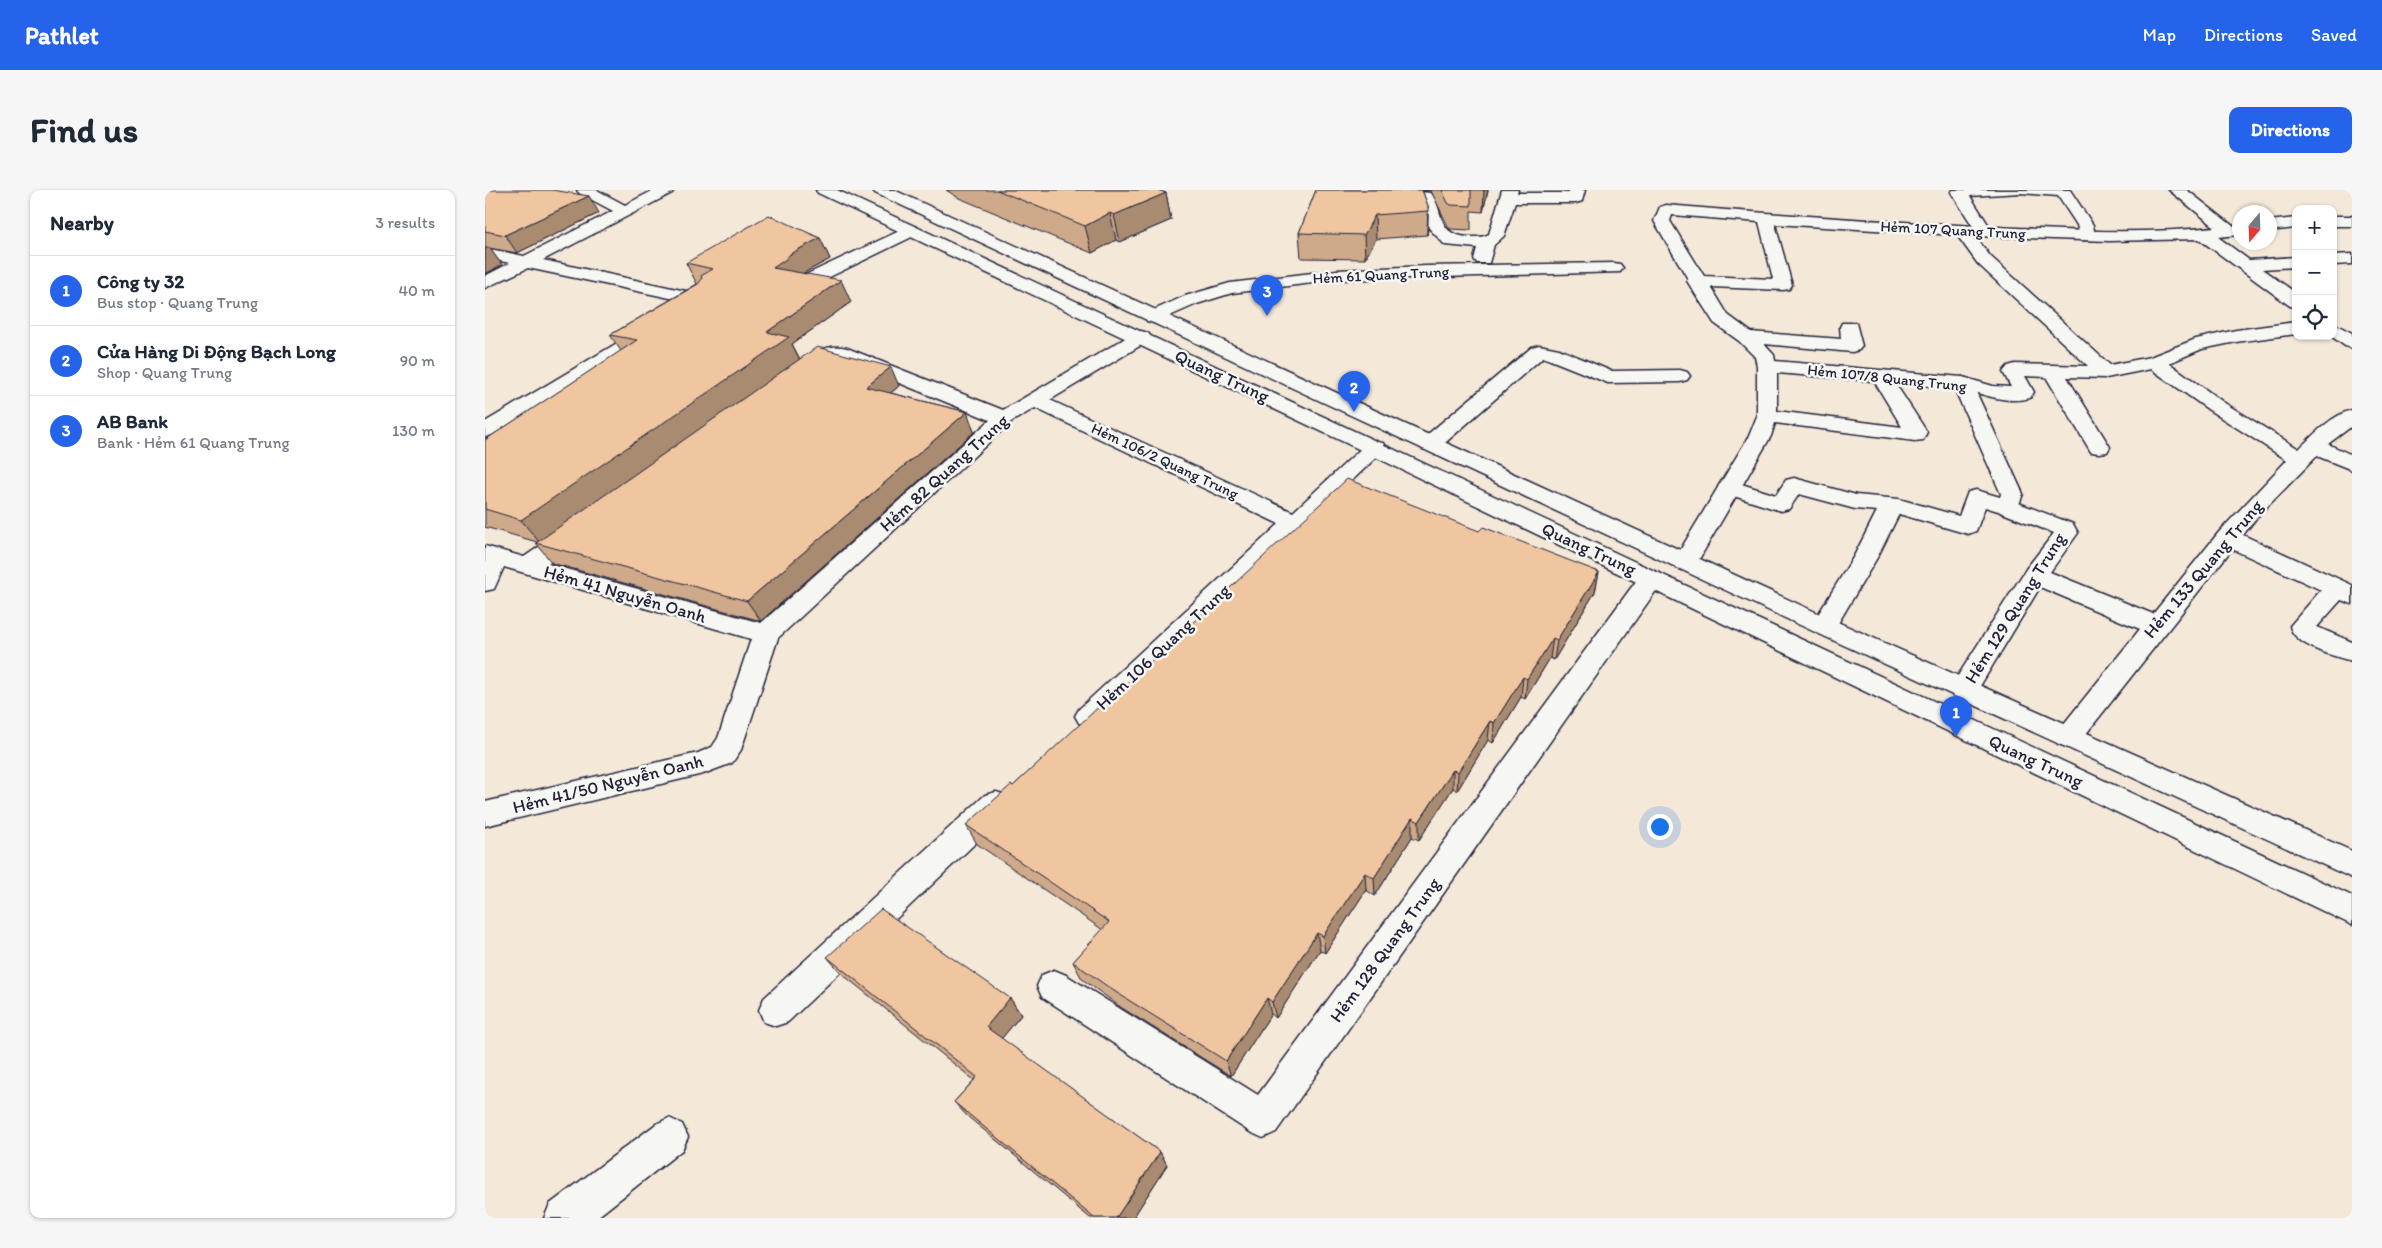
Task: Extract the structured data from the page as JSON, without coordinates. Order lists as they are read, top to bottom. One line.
{"streets":{"street":["Hẻm 107 Quang Trung","Hẻm 61 Quang Trung","Quang Trung","Hẻm 107/8 Quang Trung","Hẻm 106/2 Quang Trung","Hẻm 82 Quang Trung","Hẻm 133 Quang Trung","Hẻm 41 Nguyễn Oanh","Hẻm 129 Quang Trung","Hẻm 106 Quang Trung","Hẻm 41/50 Nguyễn Oanh","Hẻm 128 Quang Trung"]},"crossings":[["Hẻm 61 Quang Trung","Quang Trung"],["Quang Trung","Hẻm 82 Quang Trung"],["Quang Trung","Hẻm 133 Quang Trung"],["Quang Trung","Hẻm 129 Quang Trung"],["Quang Trung","Hẻm 106 Quang Trung"],["Quang Trung","Hẻm 128 Quang Trung"],["Hẻm 106/2 Quang Trung","Hẻm 82 Quang Trung"],["Hẻm 106/2 Quang Trung","Hẻm 106 Quang Trung"],["Hẻm 82 Quang Trung","Hẻm 41 Nguyễn Oanh"],["Hẻm 82 Quang Trung","Hẻm 41/50 Nguyễn Oanh"],["Hẻm 41 Nguyễn Oanh","Hẻm 41/50 Nguyễn Oanh"]],"north":"bottom","page":{"header":"Pathlet","nav":["Map","Directions","Saved"],"buttons":"Directions","title":"Find us","heading":["Nearby","3 results"],"map_buttons":["+","−"],"list":[{"mark":"1","name":"Công ty 32","note":"Bus stop · Quang Trung","value":"40 m"},{"mark":"2","name":"Cửa Hàng Di Động Bạch Long","note":"Shop · Quang Trung","value":"90 m"},{"mark":"3","name":"AB Bank","note":"Bank · Hẻm 61 Quang Trung","value":"130 m"}],"pins":["3","2","1"]}}
